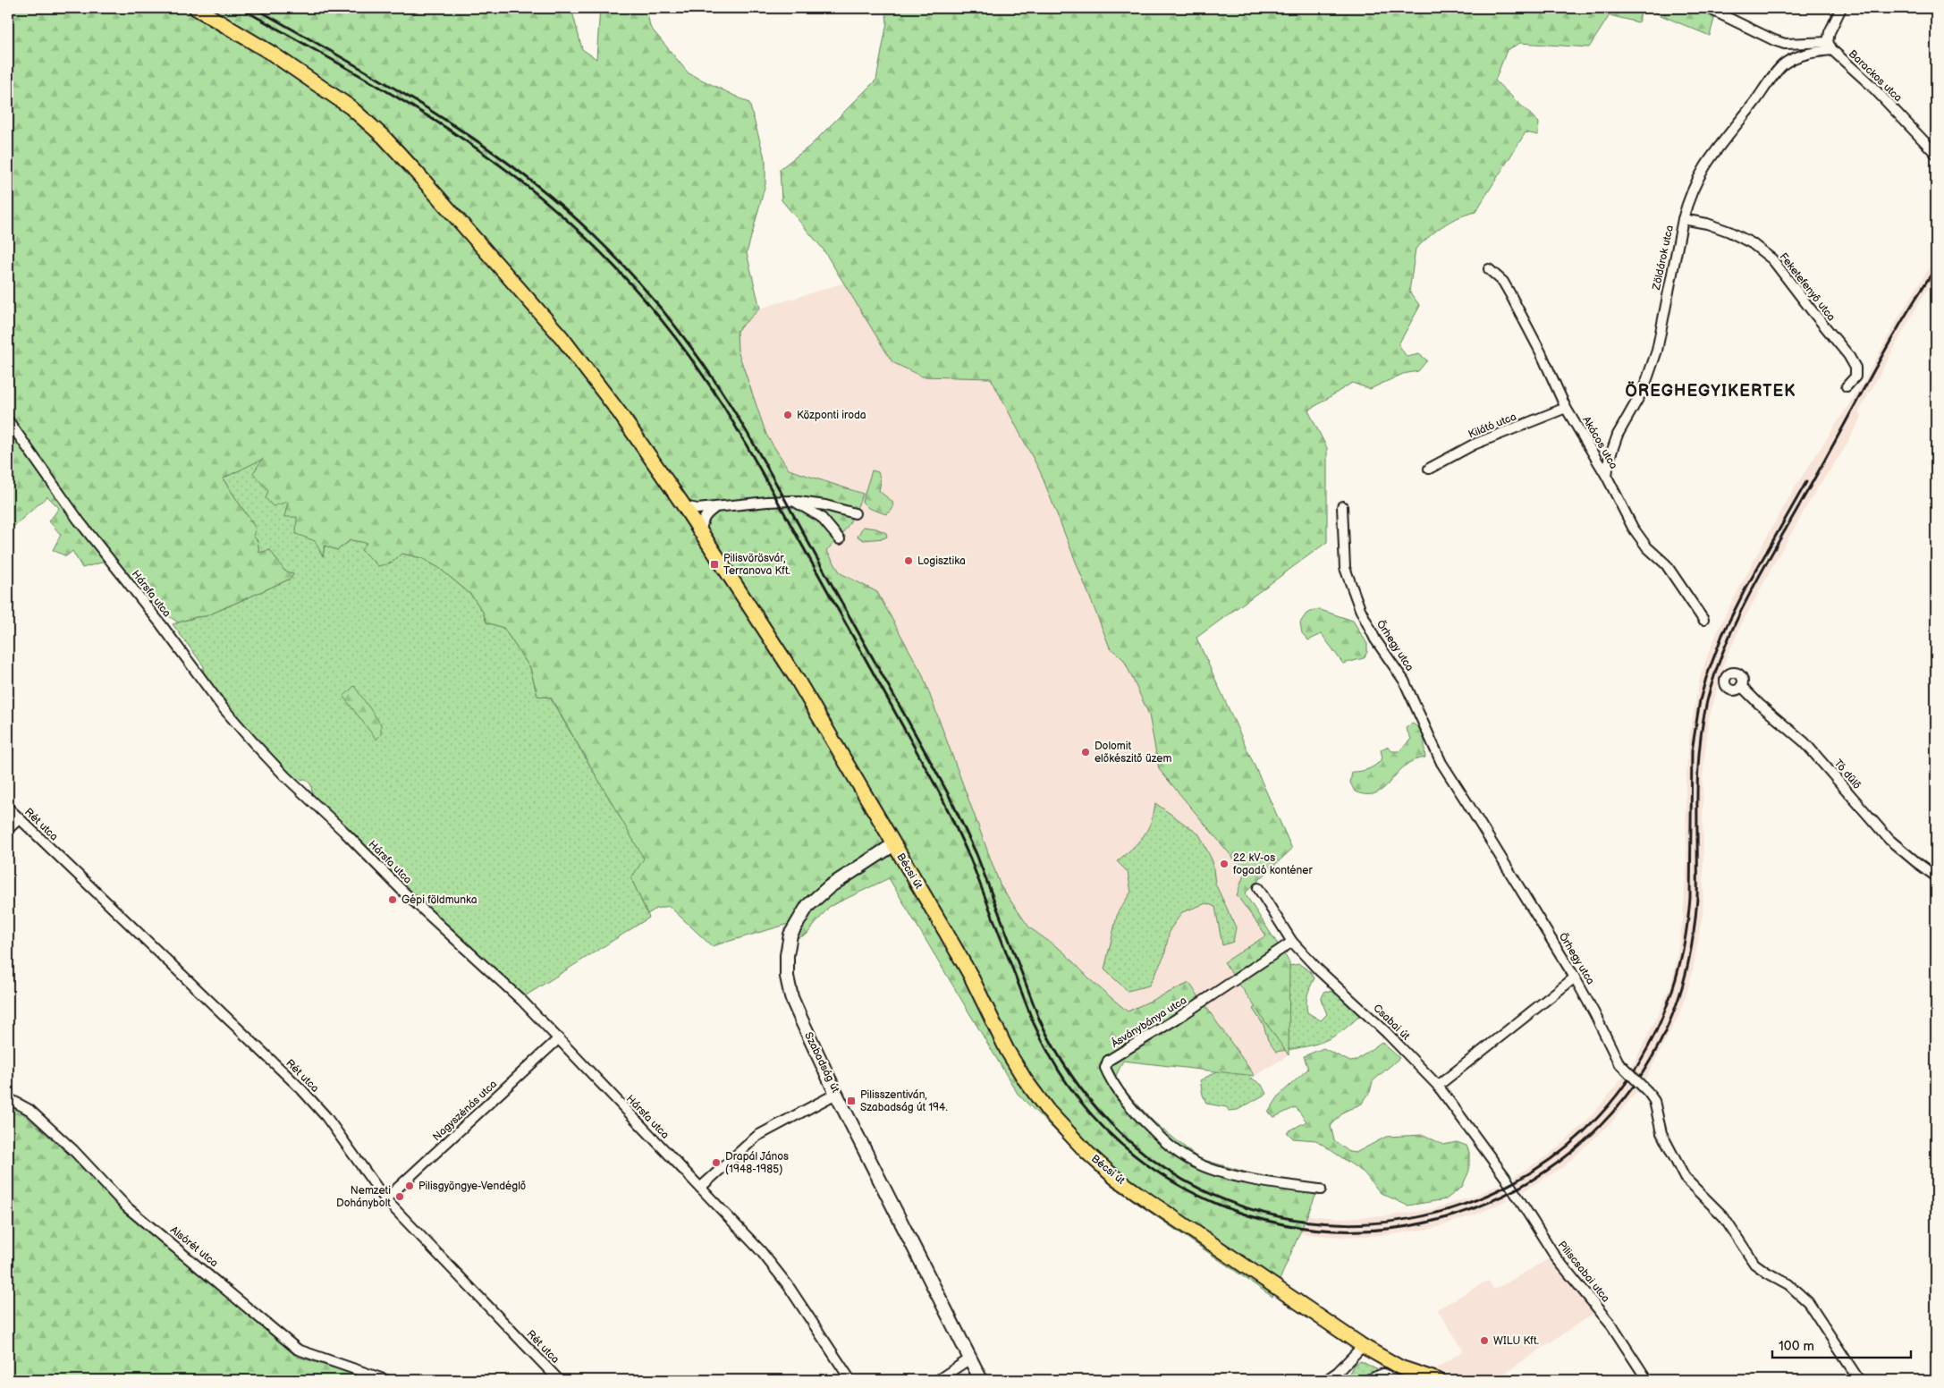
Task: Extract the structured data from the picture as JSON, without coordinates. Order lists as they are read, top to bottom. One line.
{"streets":{"main road":["Bécsi út","Szabadság út"],"street":["Barackos utca","Zöldárok utca","Feketefenyő utca","Kilátó utca","Akácos utca","Hársfa utca","Őrhegy utca","Tó dűlő","Rét utca","Ásványbánya utca","Csabai út","Nagyszénás utca","Alsórét utca","Piliscsabai utca"]},"crossings":[["Barackos utca","Zöldárok utca"],["Zöldárok utca","Feketefenyő utca"],["Zöldárok utca","Akácos utca"],["Kilátó utca","Akácos utca"],["Hársfa utca","Nagyszénás utca"],["Rét utca","Nagyszénás utca"],["Bécsi út","Szabadság út"],["Ásványbánya utca","Csabai út"],["Csabai út","Piliscsabai utca"]],"districts":["ÖREGHEGYIKERTEK"],"places":{"other":["Központi iroda","Logisztika","Dolomit előkészitő üzem","22 kV-os fogadó konténer","Gépi földmunka","Drapál János (1948-1985)","Pilisgyöngye-Vendéglő","Nemzeti Dohánybolt","WILU Kft."],"transit":["Pilisvörösvár, Terranova Kft.","Pilisszentiván, Szabadság út 194."]},"scale_bar":"100 m"}
